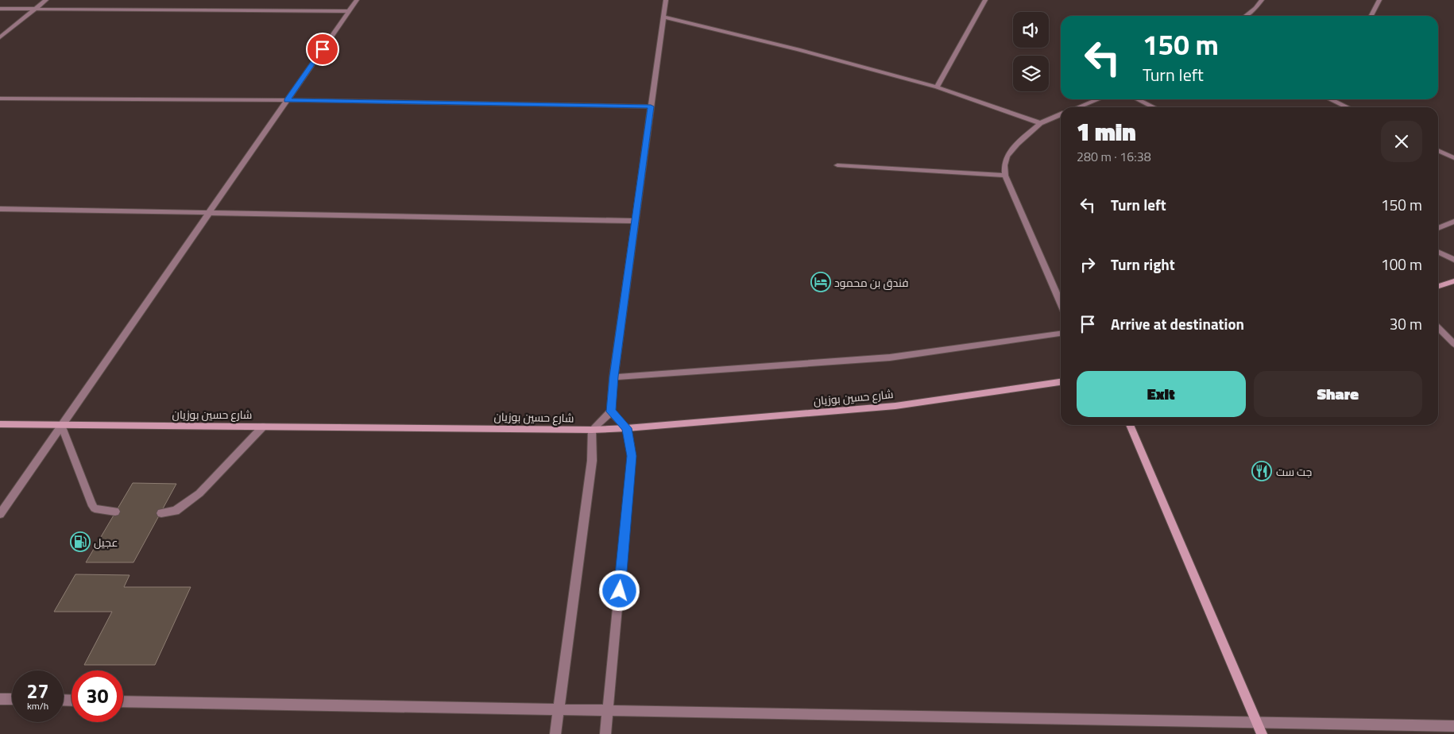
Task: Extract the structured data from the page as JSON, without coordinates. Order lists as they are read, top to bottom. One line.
{"streets":{"main road":["شارع حسين بوزيان"]},"places":{"hotel":["فندق بن محمود"],"restaurant":["جت ست"],"fuel station":["عجيل"]},"page":{"turn":["150 m","Turn left"],"heading":["1 min","280 m · 16:38"],"list":[{"name":"Turn left","value":"150 m"},{"name":"Turn right","value":"100 m"},{"name":"Arrive at destination","value":"30 m"}],"buttons":["Exit","Share"],"speed":"27 km/h","limit":"30"}}
